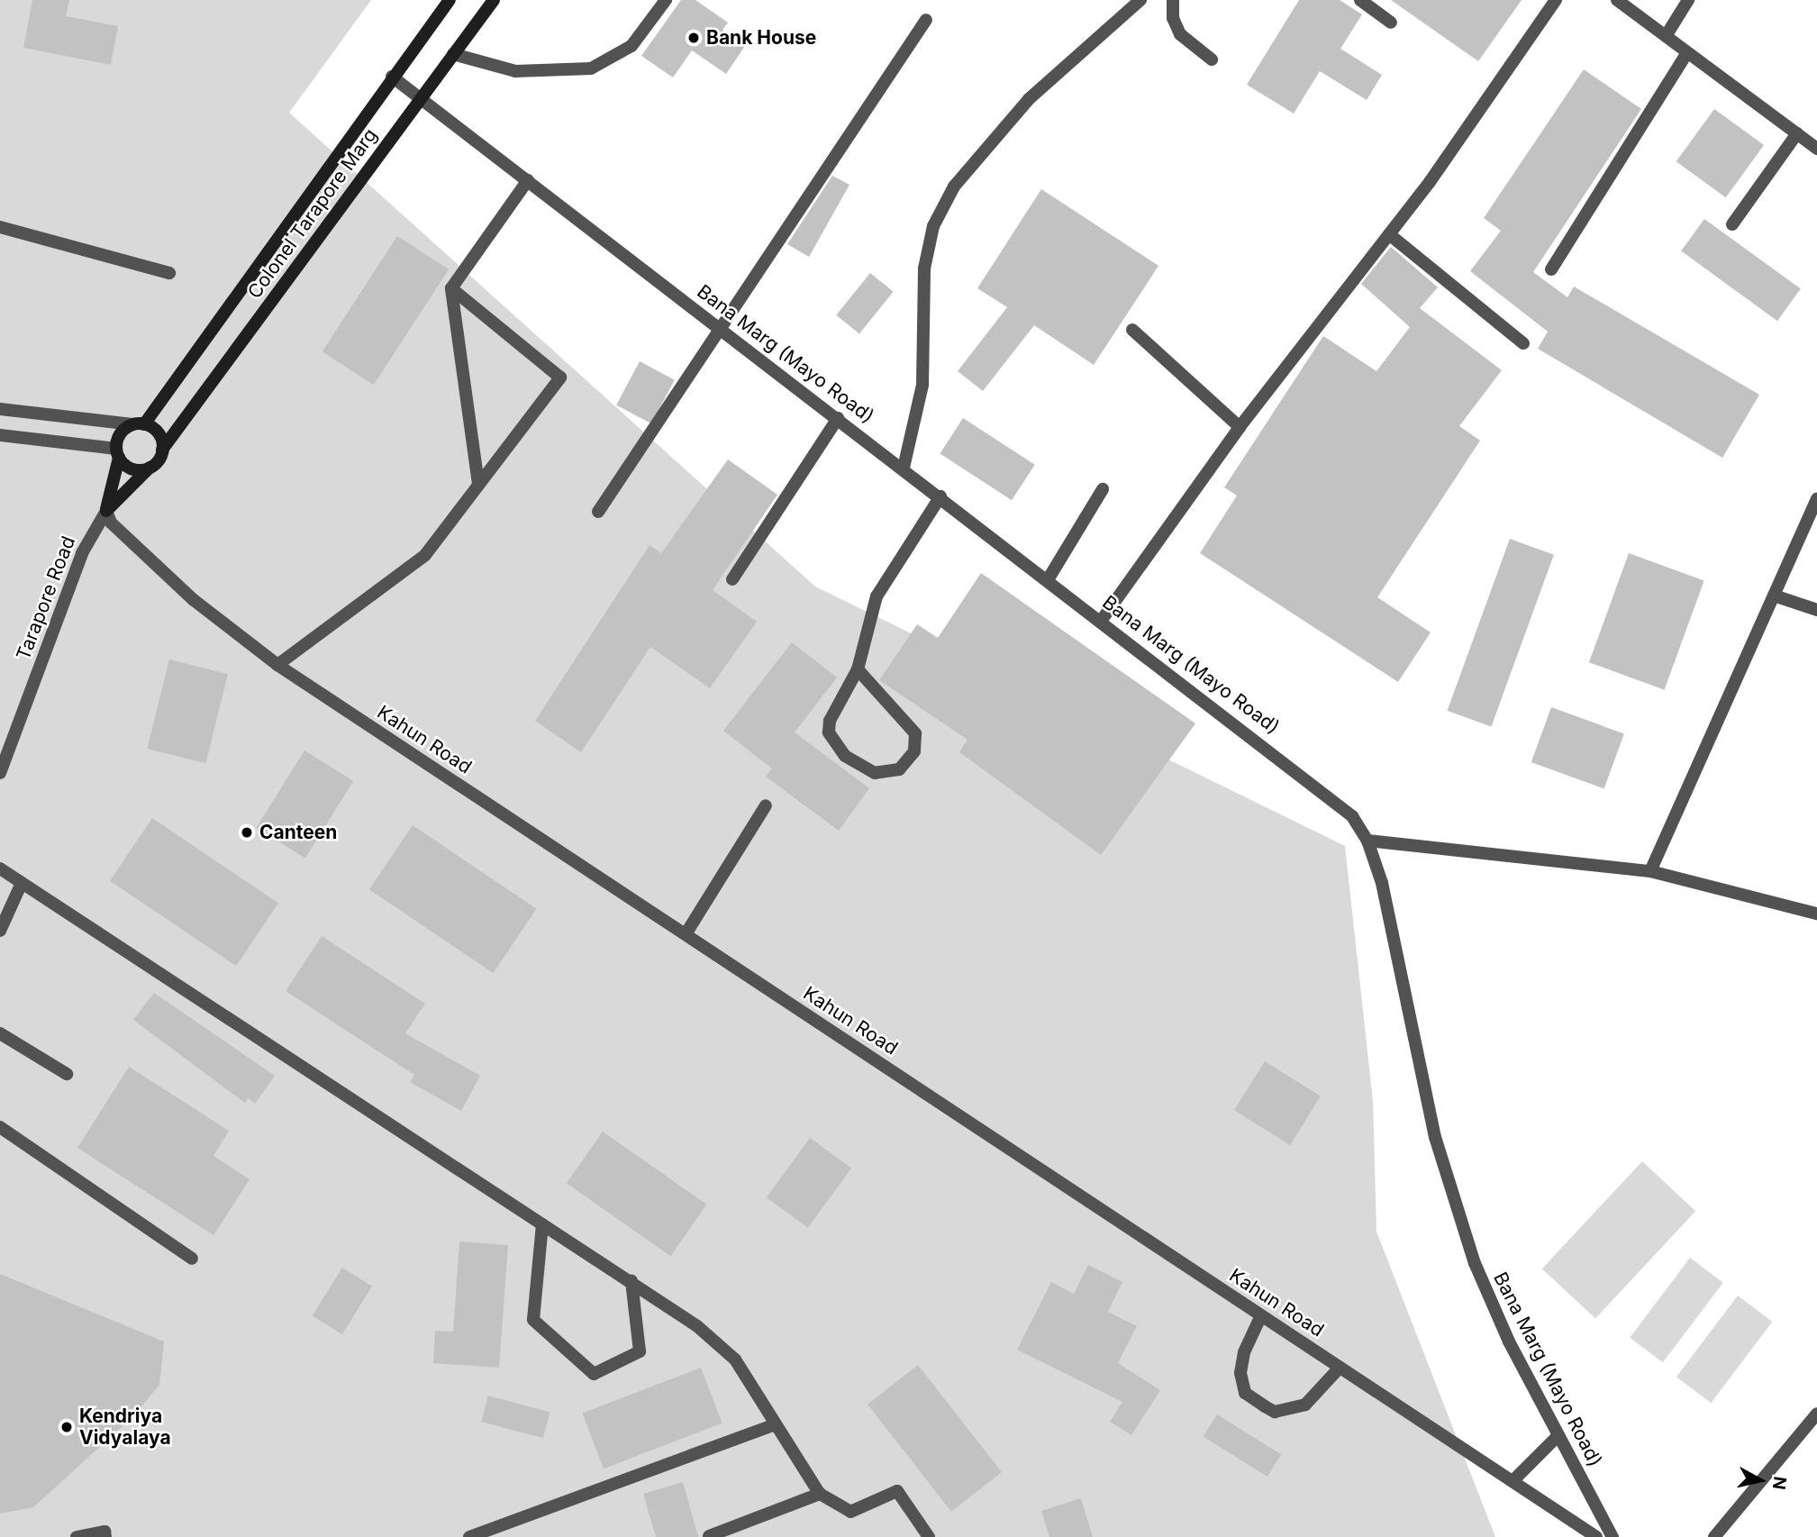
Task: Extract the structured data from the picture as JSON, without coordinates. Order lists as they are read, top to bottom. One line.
{"streets":{"main road":["Colonel Tarapore Marg"],"street":["Bana Marg (Mayo Road)","Tarapore Road","Kahun Road"]},"crossings":[["Colonel Tarapore Marg","Bana Marg (Mayo Road)"],["Tarapore Road","Kahun Road"]],"places":["Bank House","Canteen","Kendriya Vidyalaya"],"north":"right"}
